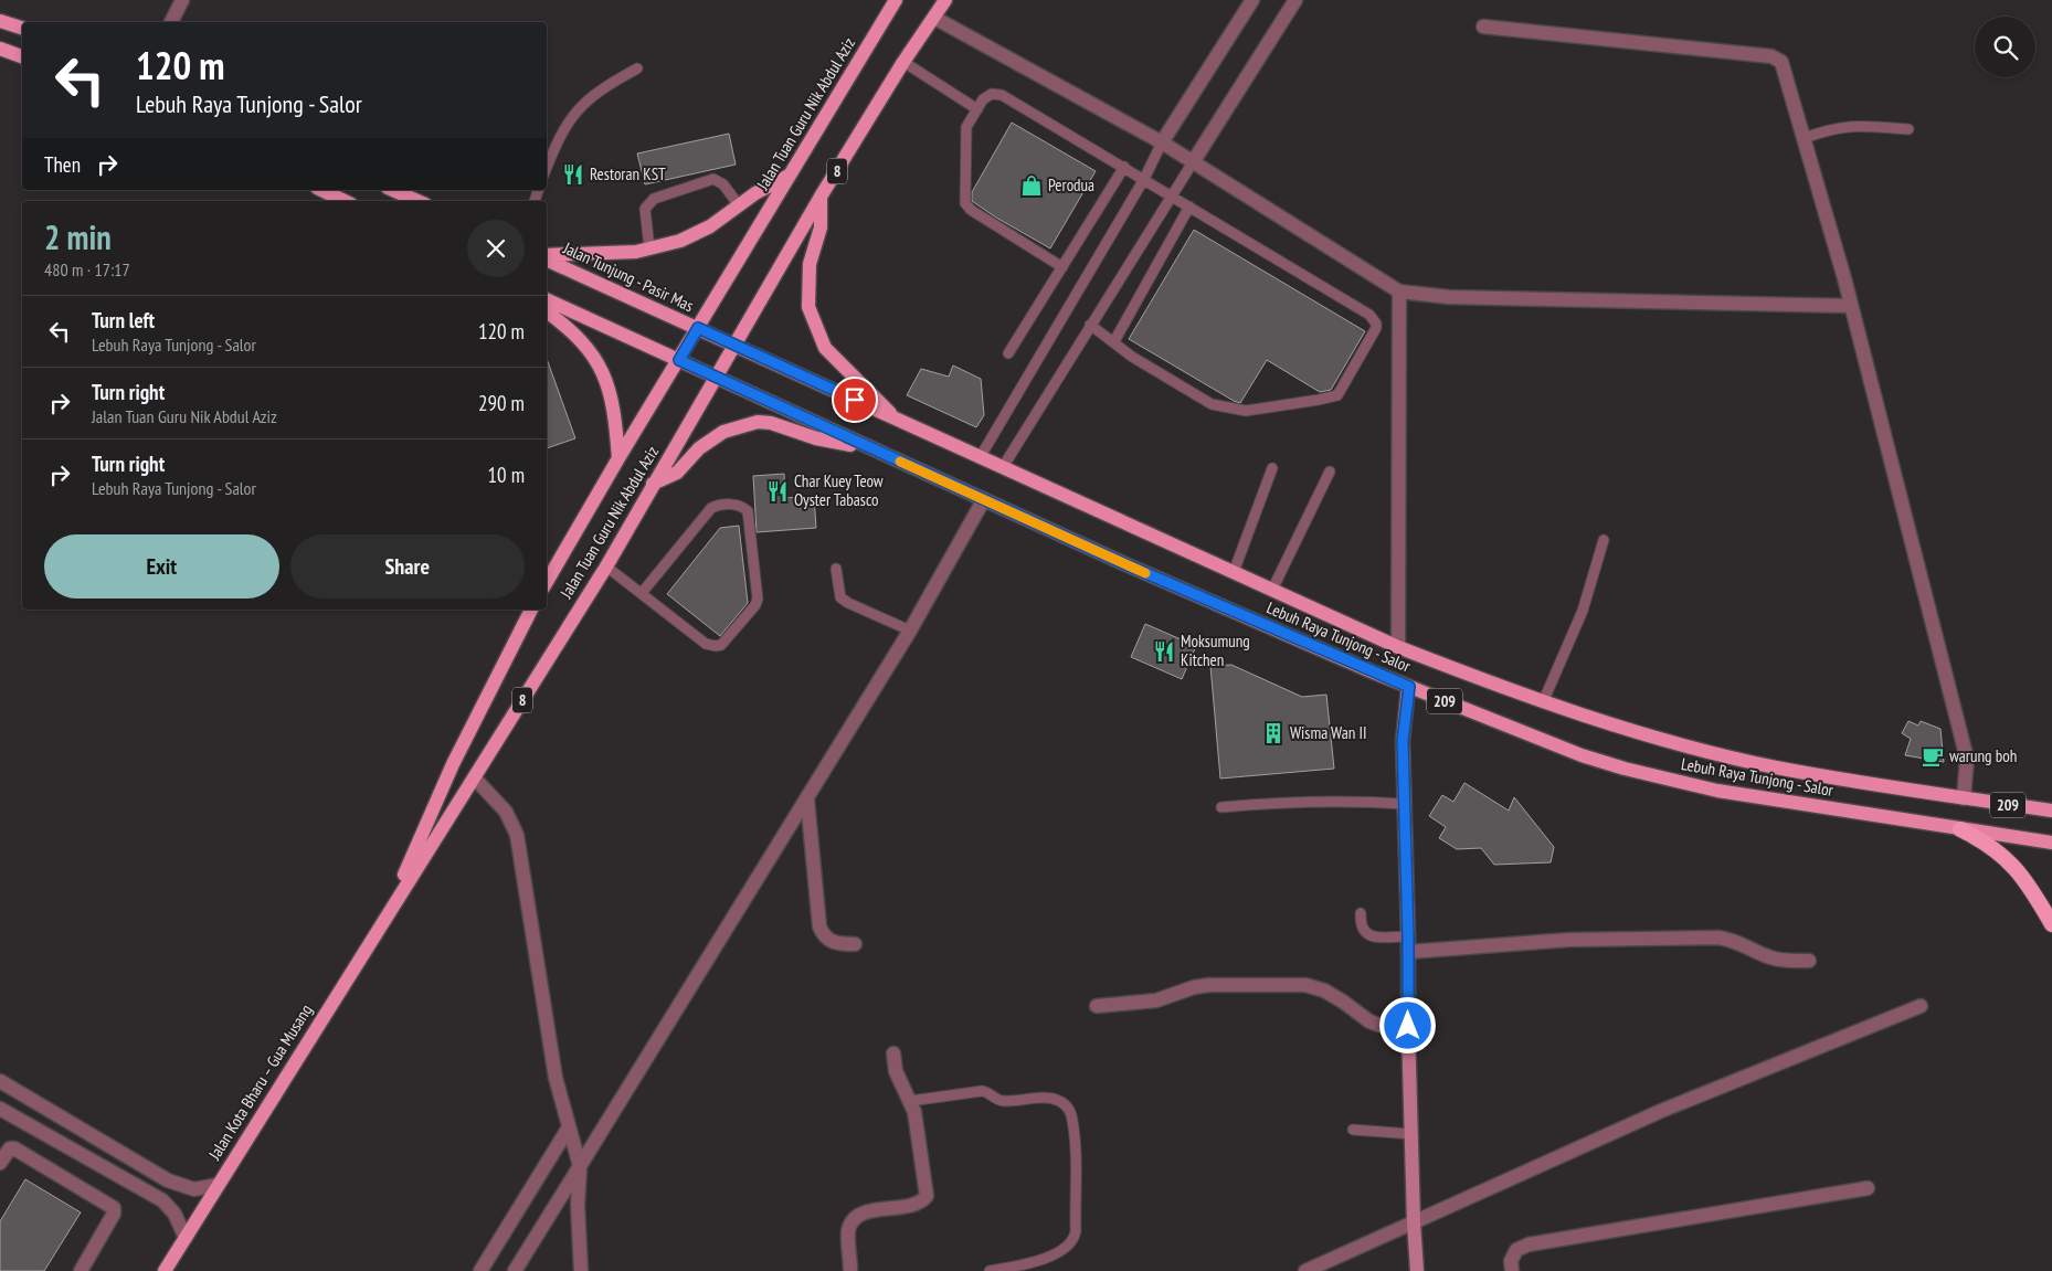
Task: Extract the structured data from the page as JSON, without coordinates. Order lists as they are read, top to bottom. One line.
{"streets":{"main road":["Jalan Tuan Guru Nik Abdul Aziz","8","Jalan Tunjung - Pasir Mas","Lebuh Raya Tunjong - Salor","209","Jalan Kota Bharu – Gua Musang"]},"crossings":[["Jalan Tuan Guru Nik Abdul Aziz","8"],["Jalan Tuan Guru Nik Abdul Aziz","Jalan Tunjung - Pasir Mas"],["Jalan Tuan Guru Nik Abdul Aziz","Lebuh Raya Tunjong - Salor"],["Jalan Tuan Guru Nik Abdul Aziz","Jalan Kota Bharu – Gua Musang"],["8","Jalan Kota Bharu – Gua Musang"],["Jalan Tunjung - Pasir Mas","Lebuh Raya Tunjong - Salor"]],"places":{"restaurant":["Restoran KST","Char Kuey Teow Oyster Tabasco","Moksumung Kitchen"],"shop":["Perodua"],"building":["Wisma Wan II"],"cafe":["warung boh"]},"page":{"turn":["120 m","Lebuh Raya Tunjong - Salor"],"then":"Then","heading":["2 min","480 m · 17:17"],"list":[{"name":"Turn left","note":"Lebuh Raya Tunjong - Salor","value":"120 m"},{"name":"Turn right","note":"Jalan Tuan Guru Nik Abdul Aziz","value":"290 m"},{"name":"Turn right","note":"Lebuh Raya Tunjong - Salor","value":"10 m"}],"buttons":["Exit","Share"]}}
